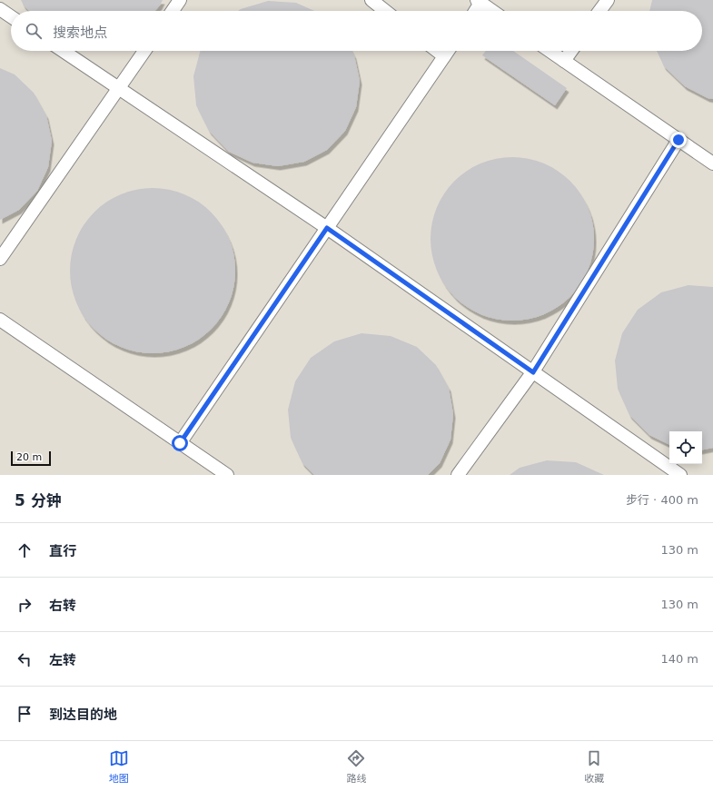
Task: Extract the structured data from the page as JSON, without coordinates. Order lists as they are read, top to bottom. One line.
{"scale_bar":"20 m","page":{"search":"搜索地点","scale":"20 m","heading":["5 分钟","步行 · 400 m"],"list":[["直行","130 m"],["右转","130 m"],["左转","140 m"],"到达目的地"],"nav":["地图","路线","收藏"]}}
